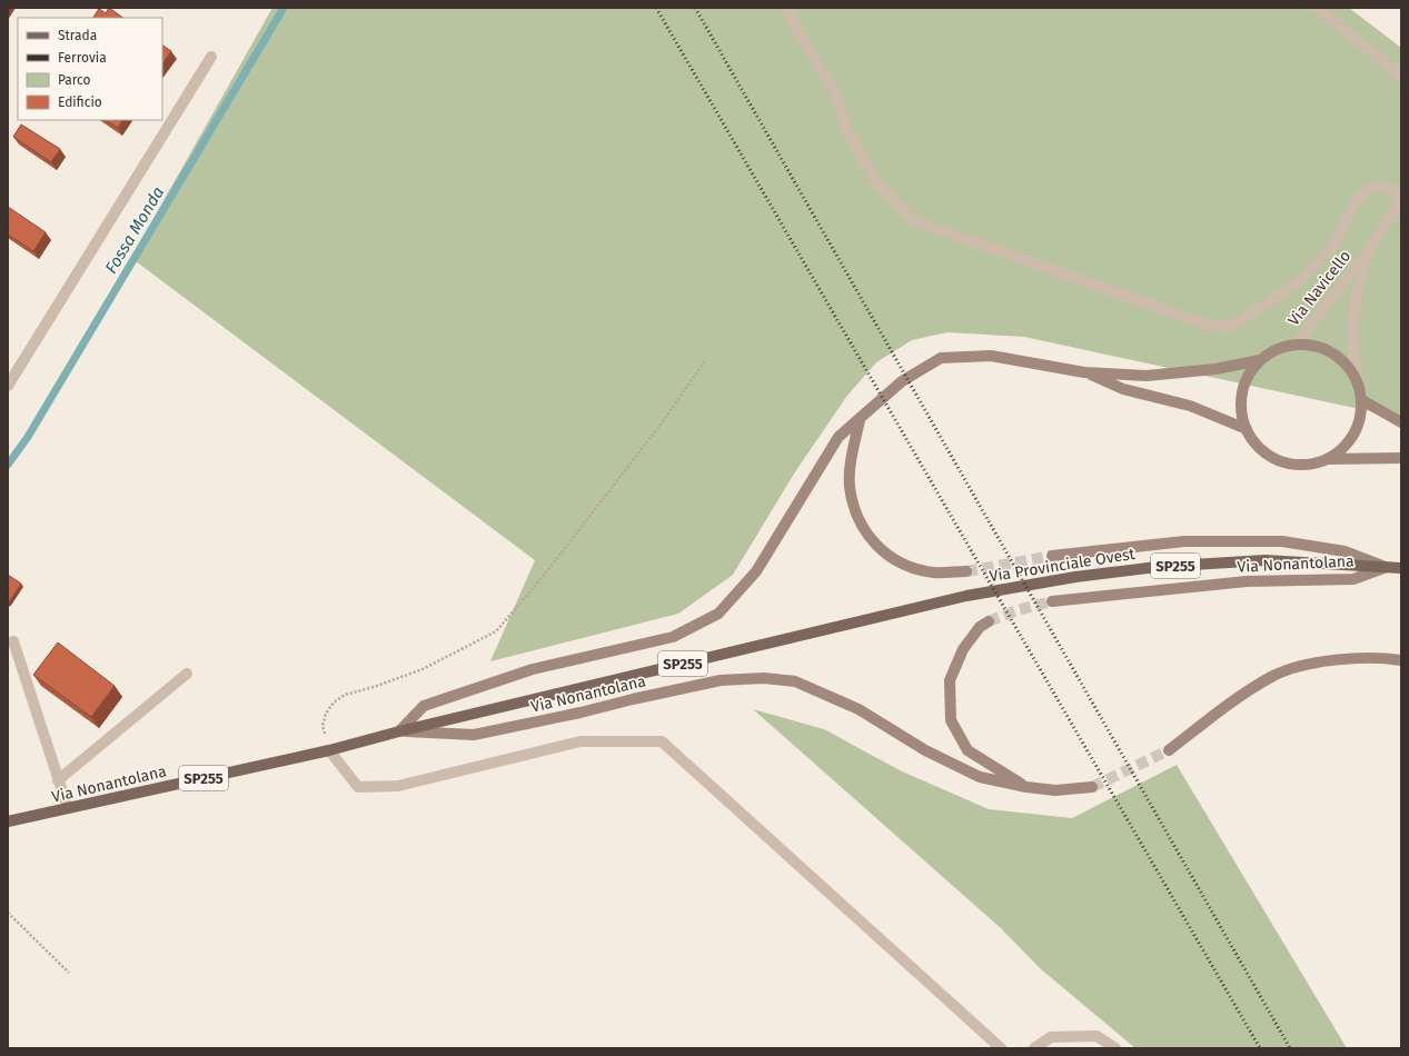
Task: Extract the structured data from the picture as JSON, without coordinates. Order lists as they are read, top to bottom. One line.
{"streets":{"main road":["Via Nonantolana","Via Provinciale Ovest","SP255"],"street":["Via Navicello"]},"crossings":[["Via Nonantolana","Via Provinciale Ovest"]],"water":["Fossa Monda"],"legend":["Strada","Ferrovia","Parco","Edificio"]}
